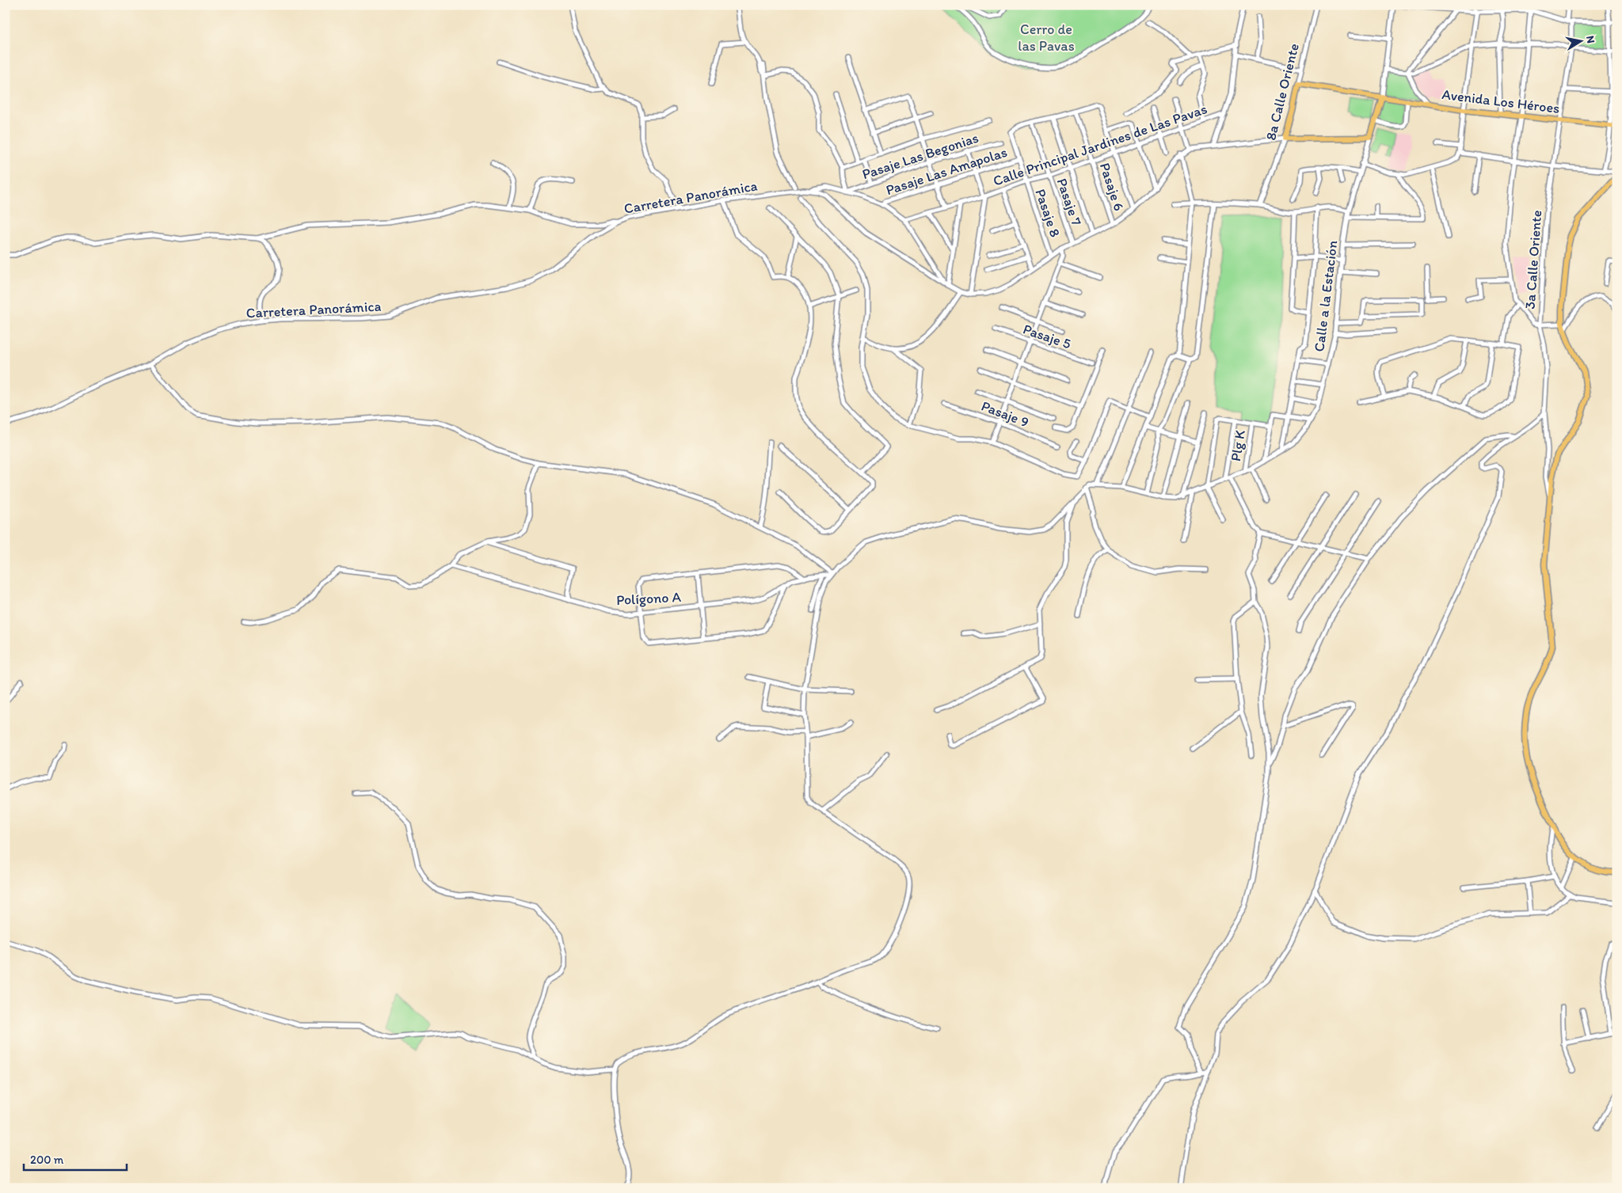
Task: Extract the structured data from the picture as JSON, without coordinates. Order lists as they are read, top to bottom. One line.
{"streets":{"main road":["8a Calle Oriente","Avenida Los Héroes"],"street":["Calle Principal Jardines de Las Pavas","Pasaje Las Begonias","Pasaje Las Amapolas","Pasaje 6","Carretera Panorámica","Pasaje 7","Pasaje 8","3a Calle Oriente","Calle a la Estación","Pasaje 5","Pasaje 9","Plg K","Polígono A"]},"crossings":[["8a Calle Oriente","Avenida Los Héroes"],["Avenida Los Héroes","3a Calle Oriente"],["Calle Principal Jardines de Las Pavas","Pasaje 6"],["Calle Principal Jardines de Las Pavas","Pasaje 7"],["Calle Principal Jardines de Las Pavas","Pasaje 8"],["Pasaje Las Amapolas","Pasaje 8"],["Pasaje 7","Pasaje 8"],["Calle a la Estación","Plg K"]],"parks":["Cerro de las Pavas"],"scale_bar":"200 m","north":"right"}
